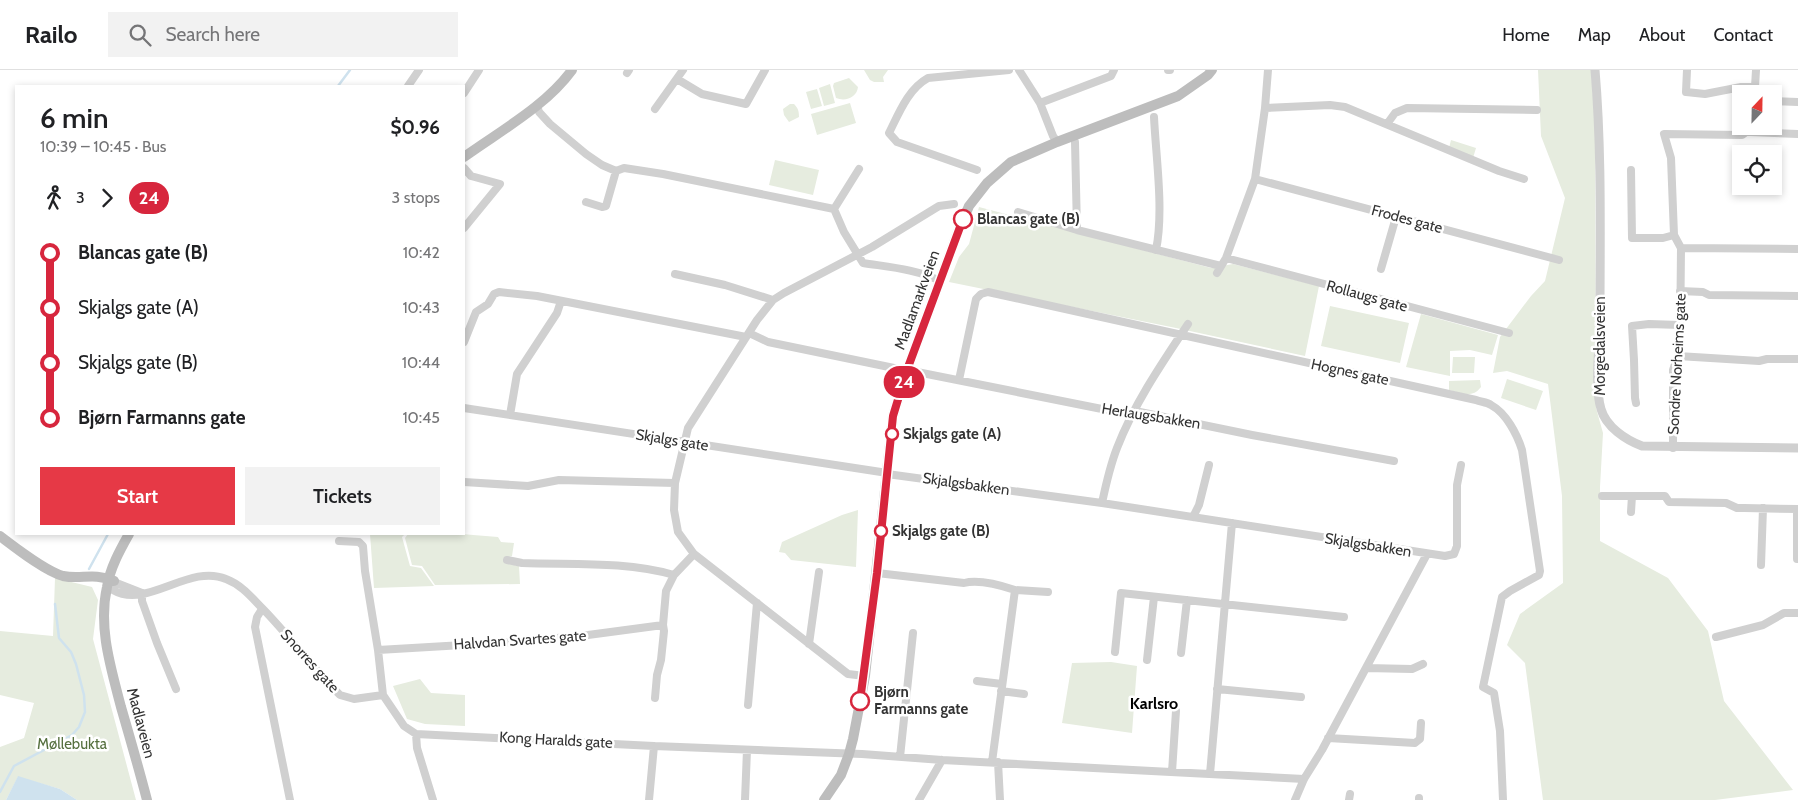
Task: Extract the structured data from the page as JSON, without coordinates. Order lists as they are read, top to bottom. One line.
{"streets":{"main road":["Madlamarkveien","Madlaveien"],"street":["Frodes gate","Rollaugs gate","Morgedalsveien","Sondre Norheims gate","Hognes gate","Herlaugsbakken","Skjalgs gate","Skjalgsbakken","Halvdan Svartes gate","Snorres gate","Kong Haralds gate"]},"crossings":[["Madlamarkveien","Herlaugsbakken"],["Madlamarkveien","Skjalgs gate"],["Madlamarkveien","Skjalgsbakken"],["Madlamarkveien","Kong Haralds gate"],["Morgedalsveien","Sondre Norheims gate"],["Hognes gate","Herlaugsbakken"],["Skjalgs gate","Skjalgsbakken"],["Snorres gate","Madlaveien"]],"districts":["Karlsro"],"parks":["Møllebukta"],"places":["Blancas gate (B)","Skjalgs gate (A)","Skjalgs gate (B)","Bjørn Farmanns gate"],"lines":["bus line 24"],"north":"top","page":{"header":"Railo","search":"Search here","nav":["Home","Map","About","Contact"],"on_map":"24","heading":["6 min","10:39 – 10:45 · Bus","$0.96"],"legs":["3","24","3 stops"],"list":[{"name":"Blancas gate (B)","value":"10:42"},{"name":"Skjalgs gate (A)","value":"10:43"},{"name":"Skjalgs gate (B)","value":"10:44"},{"name":"Bjørn Farmanns gate","value":"10:45"}],"buttons":["Start","Tickets"]}}
